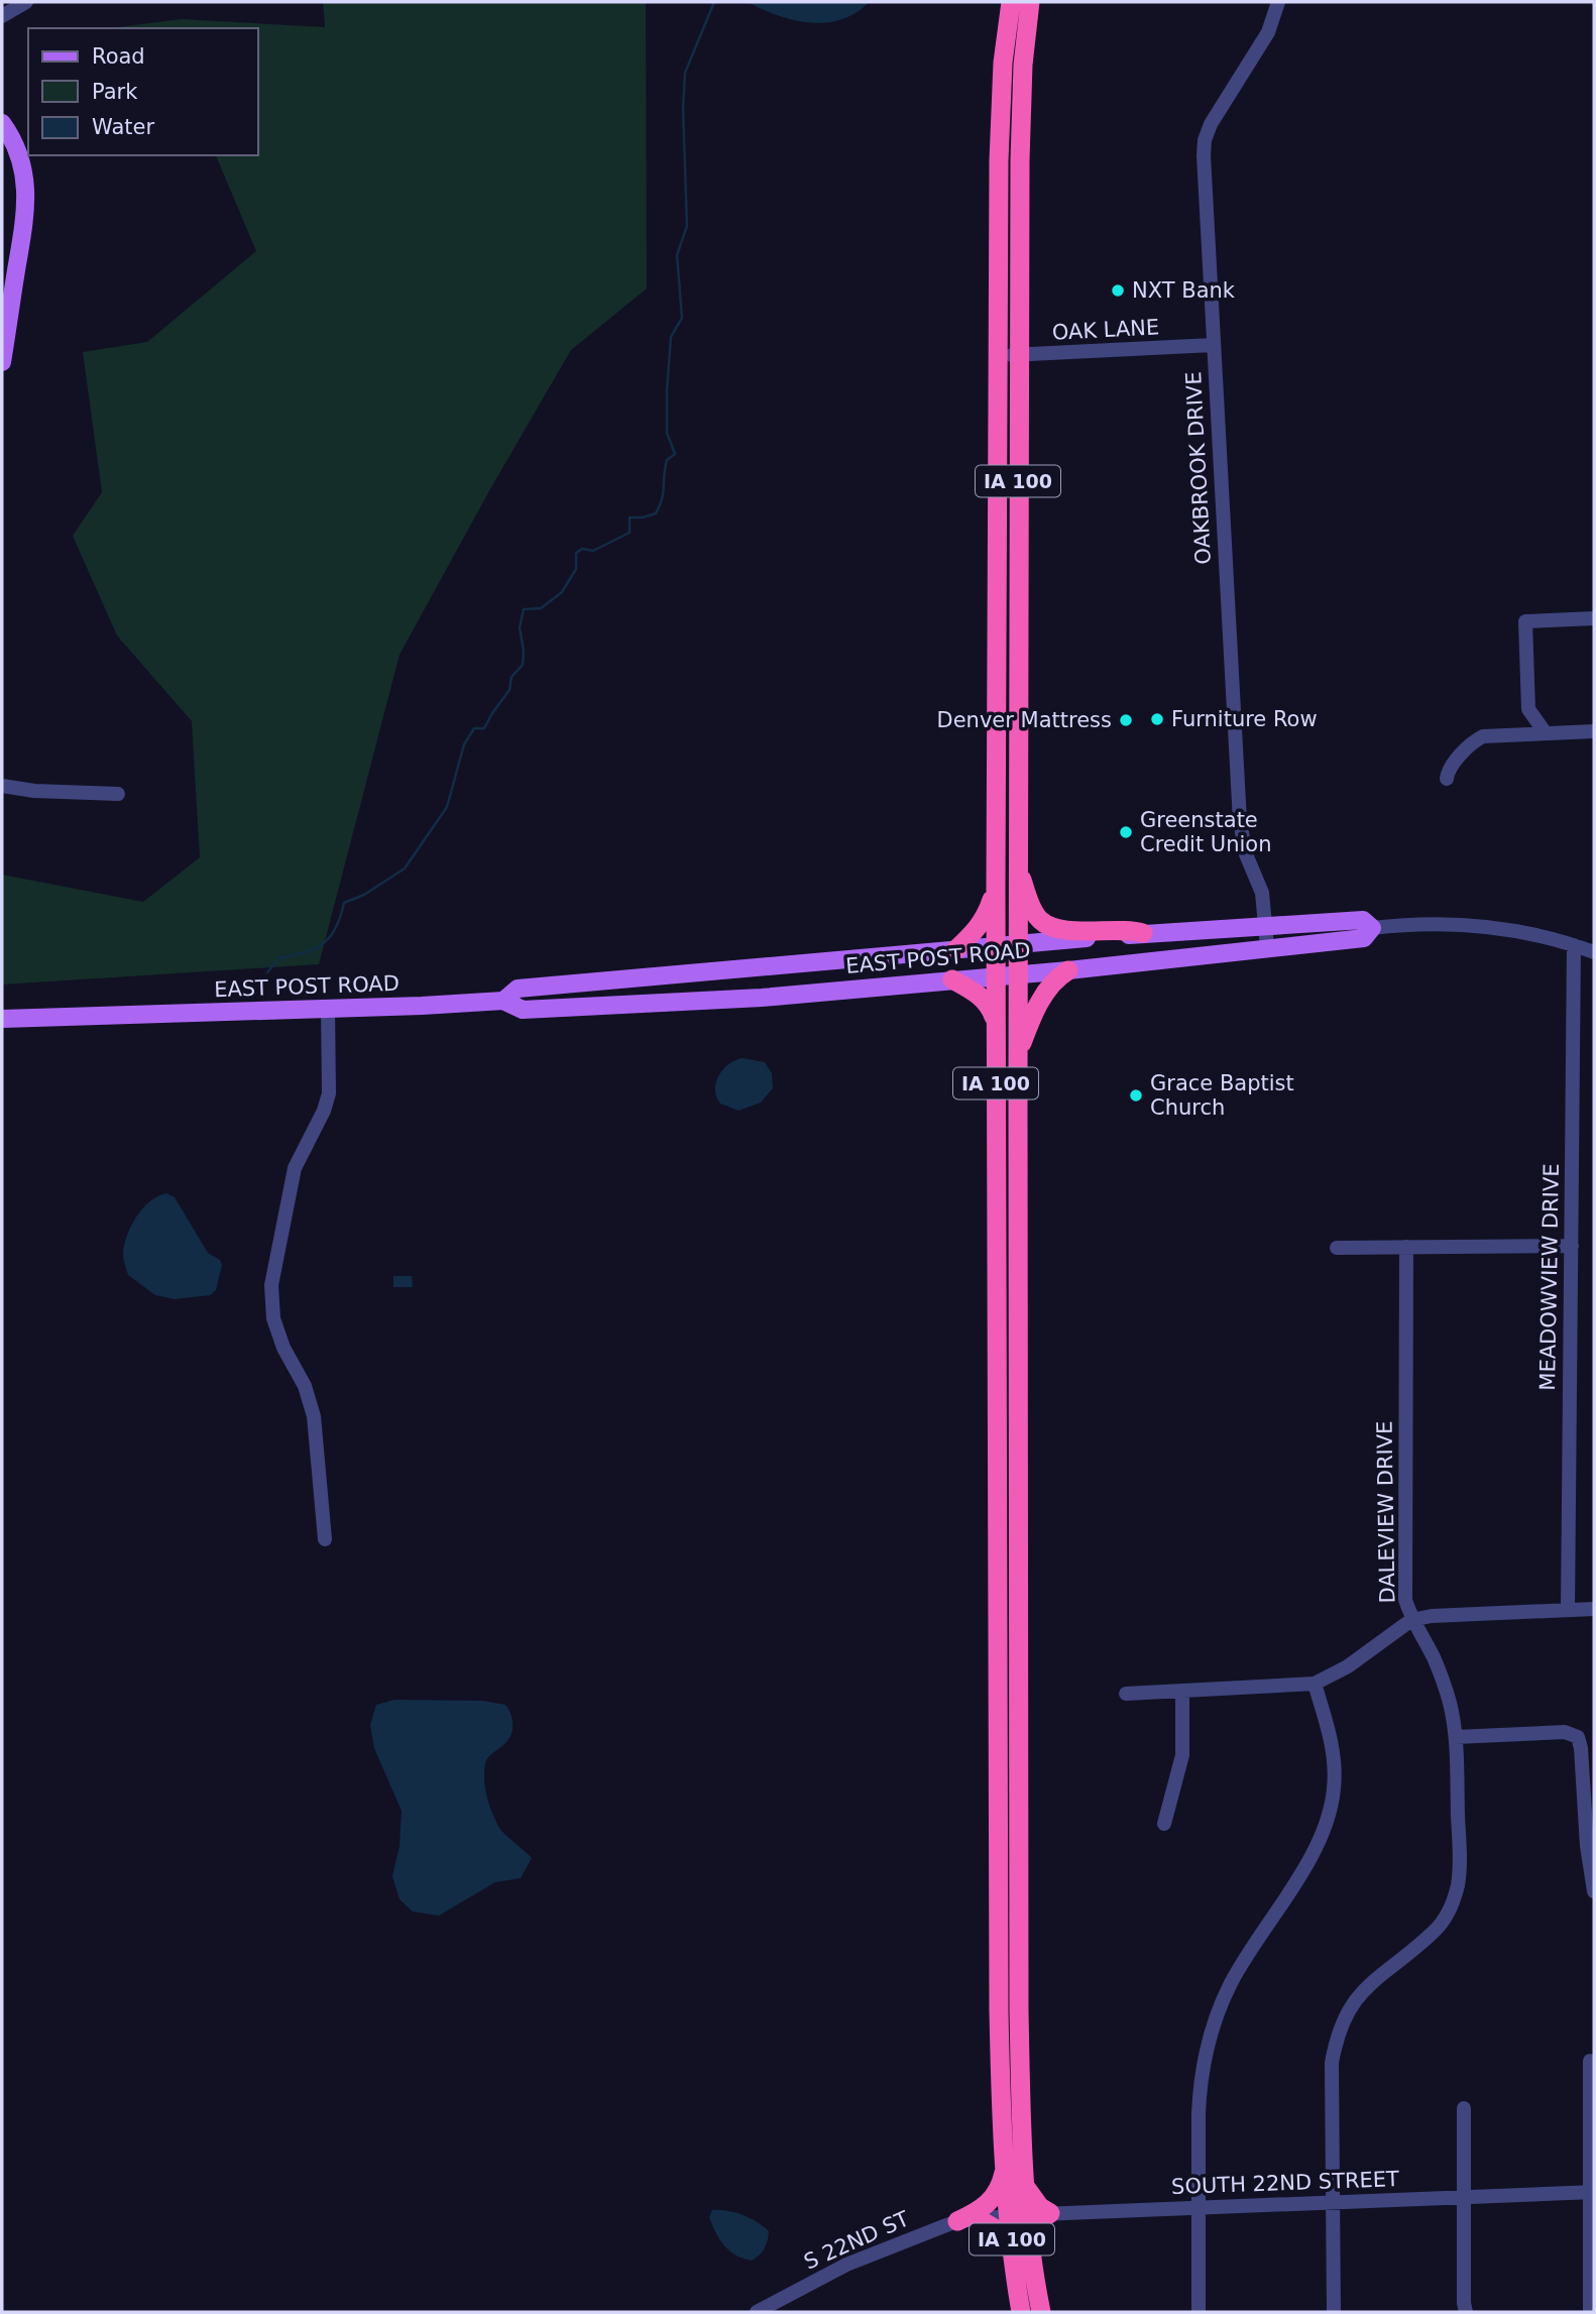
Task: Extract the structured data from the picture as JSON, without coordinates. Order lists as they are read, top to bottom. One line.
{"streets":{"highway":["IA 100"],"main road":["EAST POST ROAD"],"street":["OAK LANE","OAKBROOK DRIVE","MEADOWVIEW DRIVE","DALEVIEW DRIVE","SOUTH 22ND STREET","S 22ND ST"]},"crossings":[["OAK LANE","OAKBROOK DRIVE"],["OAK LANE","IA 100"],["OAKBROOK DRIVE","EAST POST ROAD"],["IA 100","EAST POST ROAD"],["IA 100","SOUTH 22ND STREET"],["EAST POST ROAD","MEADOWVIEW DRIVE"],["DALEVIEW DRIVE","SOUTH 22ND STREET"],["SOUTH 22ND STREET","S 22ND ST"]],"places":["NXT Bank","Furniture Row","Denver Mattress","Greenstate Credit Union","Grace Baptist Church"],"legend":["Road","Park","Water"]}
